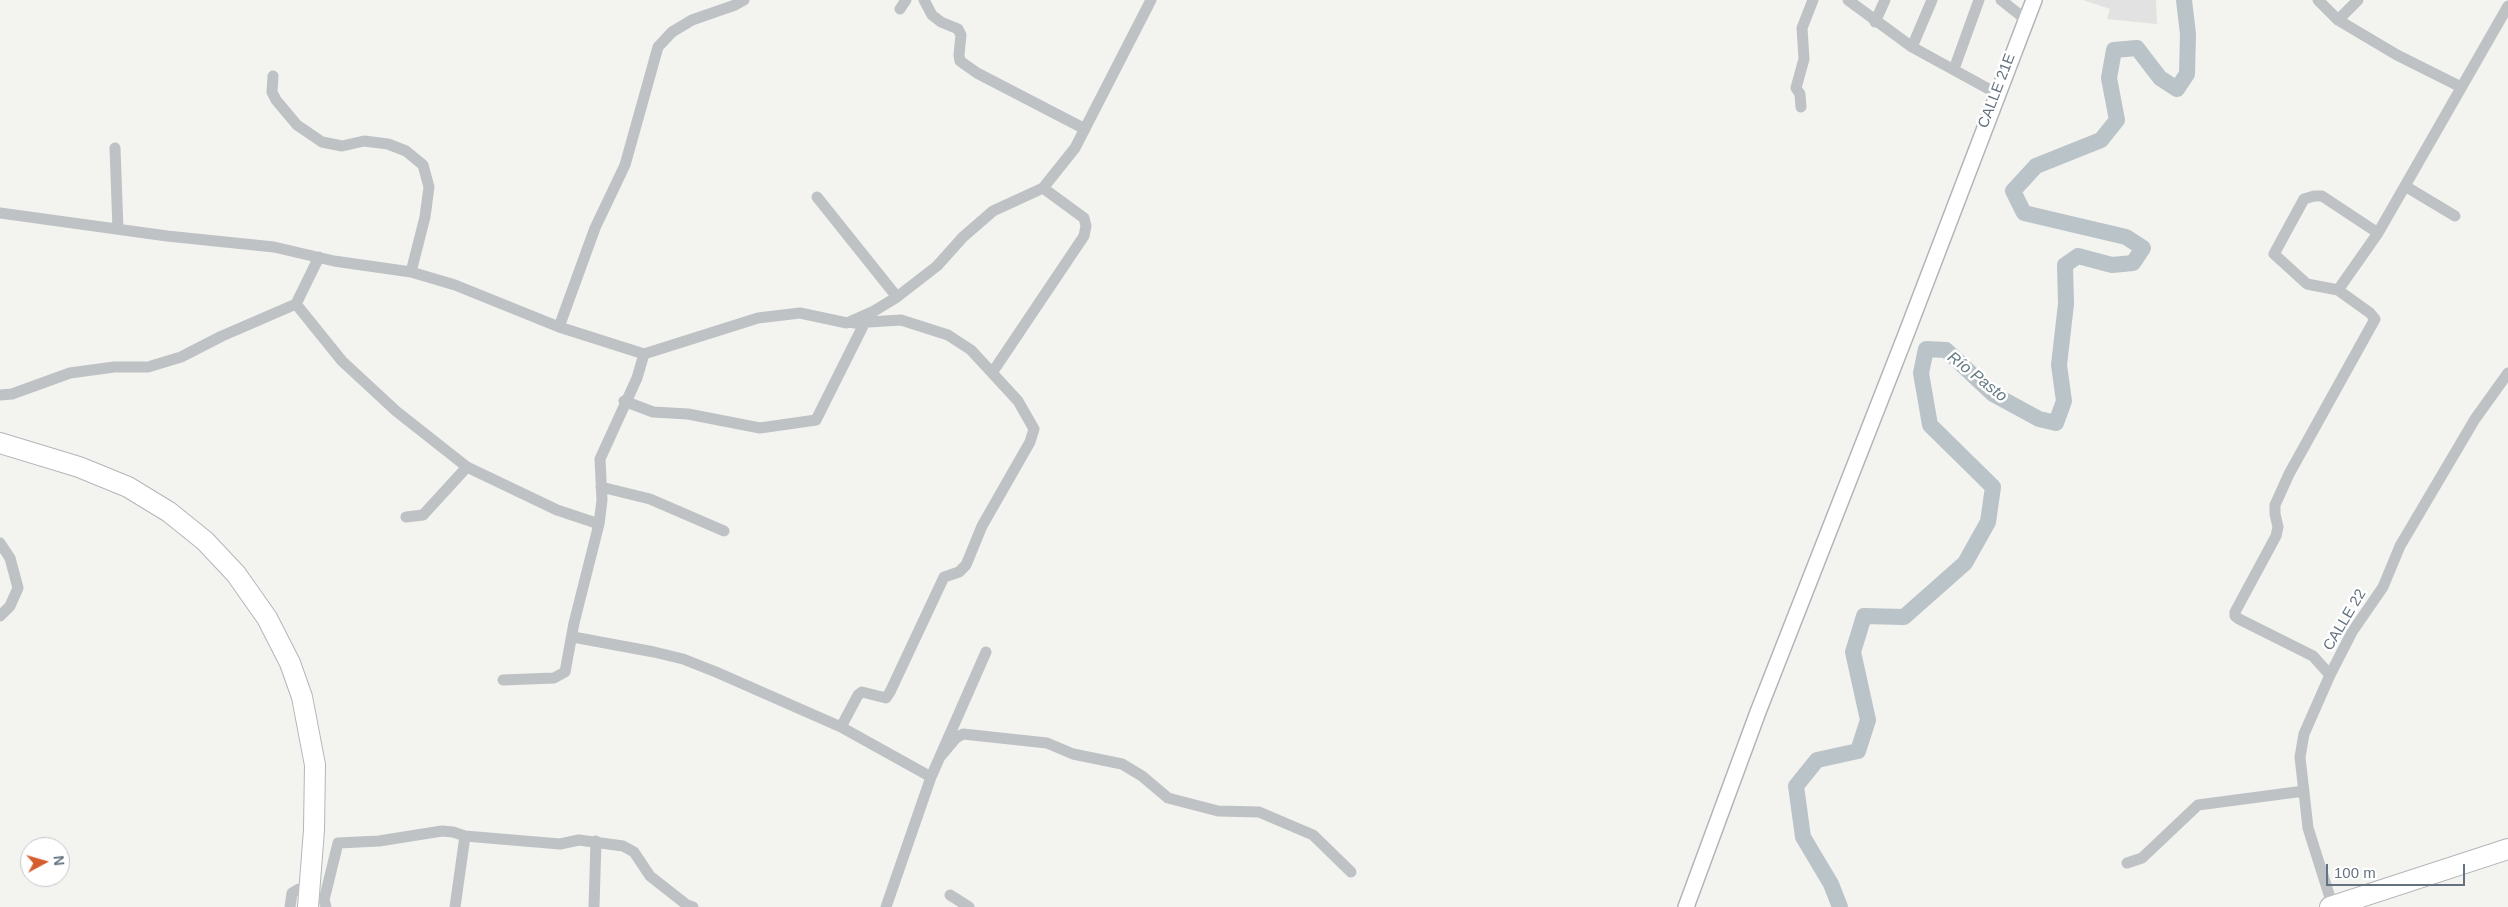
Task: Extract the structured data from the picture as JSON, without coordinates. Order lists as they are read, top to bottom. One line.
{"streets":{"main road":["CALLE 21E"],"street":["CALLE 22"]},"water":["Río Pasto"],"scale_bar":"100 m","north":"right"}
